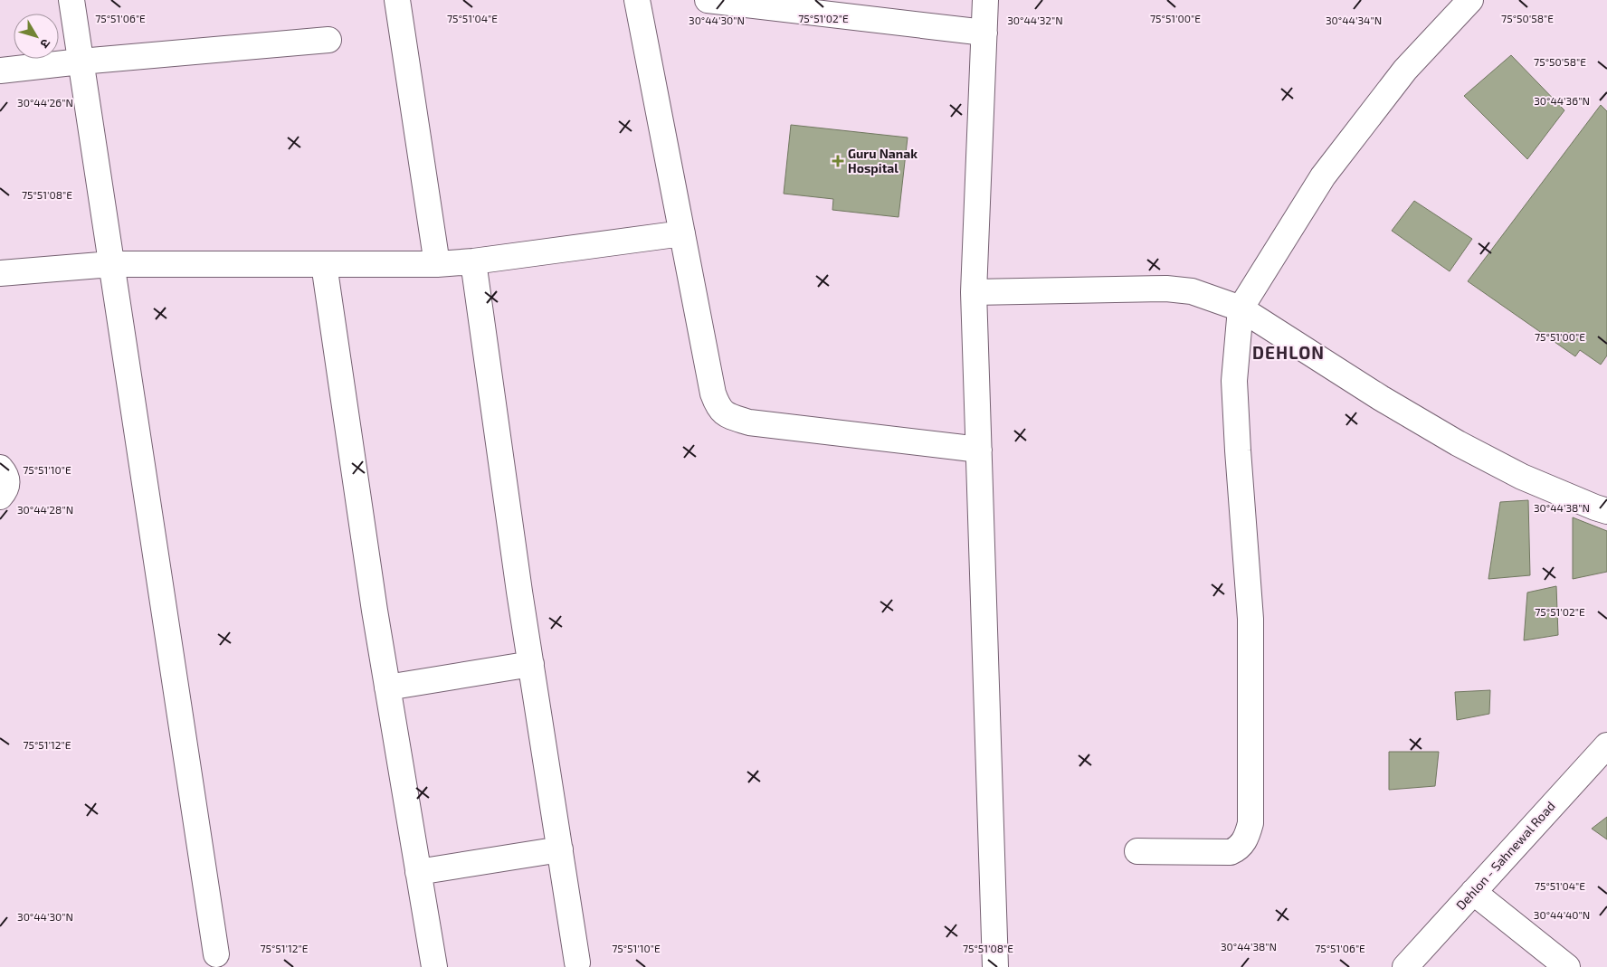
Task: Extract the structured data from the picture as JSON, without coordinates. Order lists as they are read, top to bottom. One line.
{"streets":{"street":["Dehlon - Sahnewal Road"]},"districts":["DEHLON"],"places":{"health":["Guru Nanak Hospital"]},"north":"bottom right","coordinates":["75°51'04\"E","75°51'06\"E","75°51'02\"E","75°51'00\"E","75°50'58\"E","30°44'30\"N","30°44'32\"N","30°44'34\"N","30°44'36\"N","30°44'26\"N","75°51'08\"E","75°51'10\"E","30°44'38\"N","30°44'28\"N","75°51'12\"E","30°44'40\"N"]}
